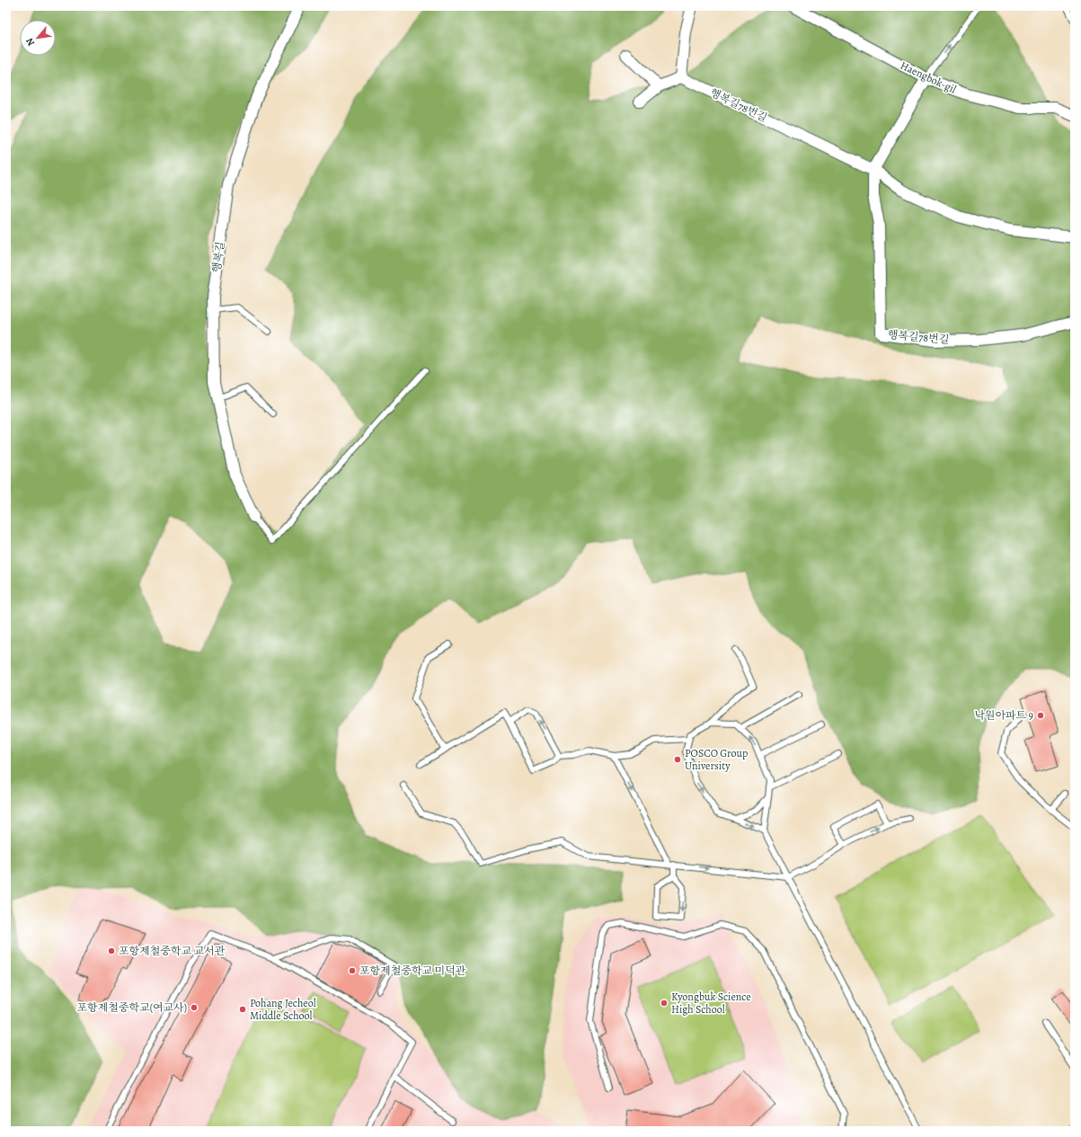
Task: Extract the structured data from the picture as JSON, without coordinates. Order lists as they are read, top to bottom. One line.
{"streets":{"street":["Haengbok-gil","행복길78번길","행복길"]},"places":["낙원아파트 9","POSCO Group University","포항제철중학교 교서관","포항제철중학교 미덕관","Kyongbuk Science High School","포항제철중학교(여교사)","Pohang Jecheol Middle School"],"north":"bottom left"}
